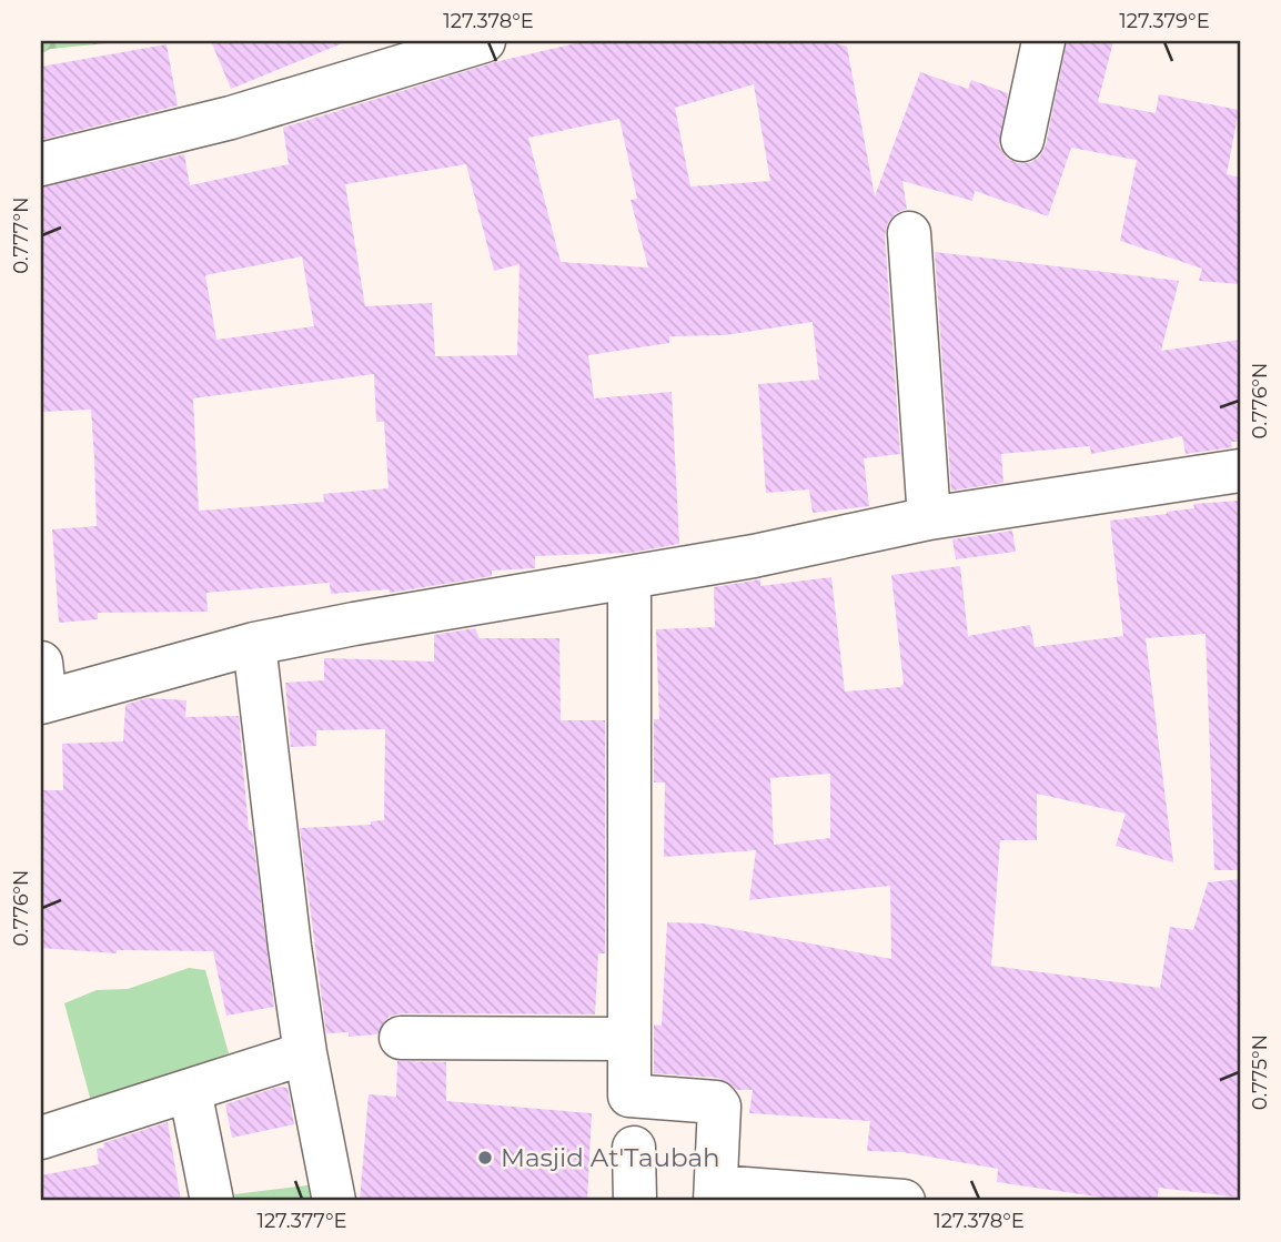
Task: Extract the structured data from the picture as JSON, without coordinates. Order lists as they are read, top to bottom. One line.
{"places":["Masjid At'Taubah"],"coordinates":["127.378°E","127.379°E","0.777°N","0.776°N","0.775°N","127.377°E"]}
